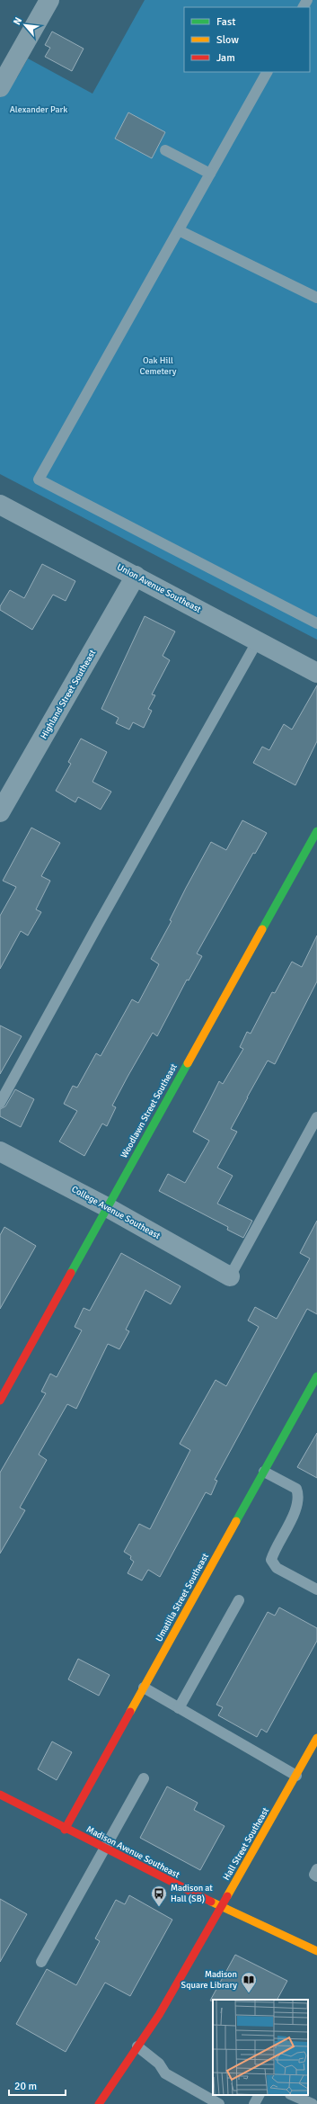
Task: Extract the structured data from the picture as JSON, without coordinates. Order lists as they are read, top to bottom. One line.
{"streets":{"street":["Union Avenue Southeast","Highland Street Southeast","Woodlawn Street Southeast","College Avenue Southeast","Umatilla Street Southeast","Hall Street Southeast","Madison Avenue Southeast"]},"crossings":[["Union Avenue Southeast","Highland Street Southeast"],["Woodlawn Street Southeast","College Avenue Southeast"],["Umatilla Street Southeast","Madison Avenue Southeast"],["Hall Street Southeast","Madison Avenue Southeast"]],"parks":["Alexander Park","Oak Hill Cemetery"],"places":{"bus stop":["Madison at Hall (SB)"],"library":["Madison Square Library"]},"legend":["Fast","Slow","Jam"],"scale_bar":"20 m","north":"top left"}
